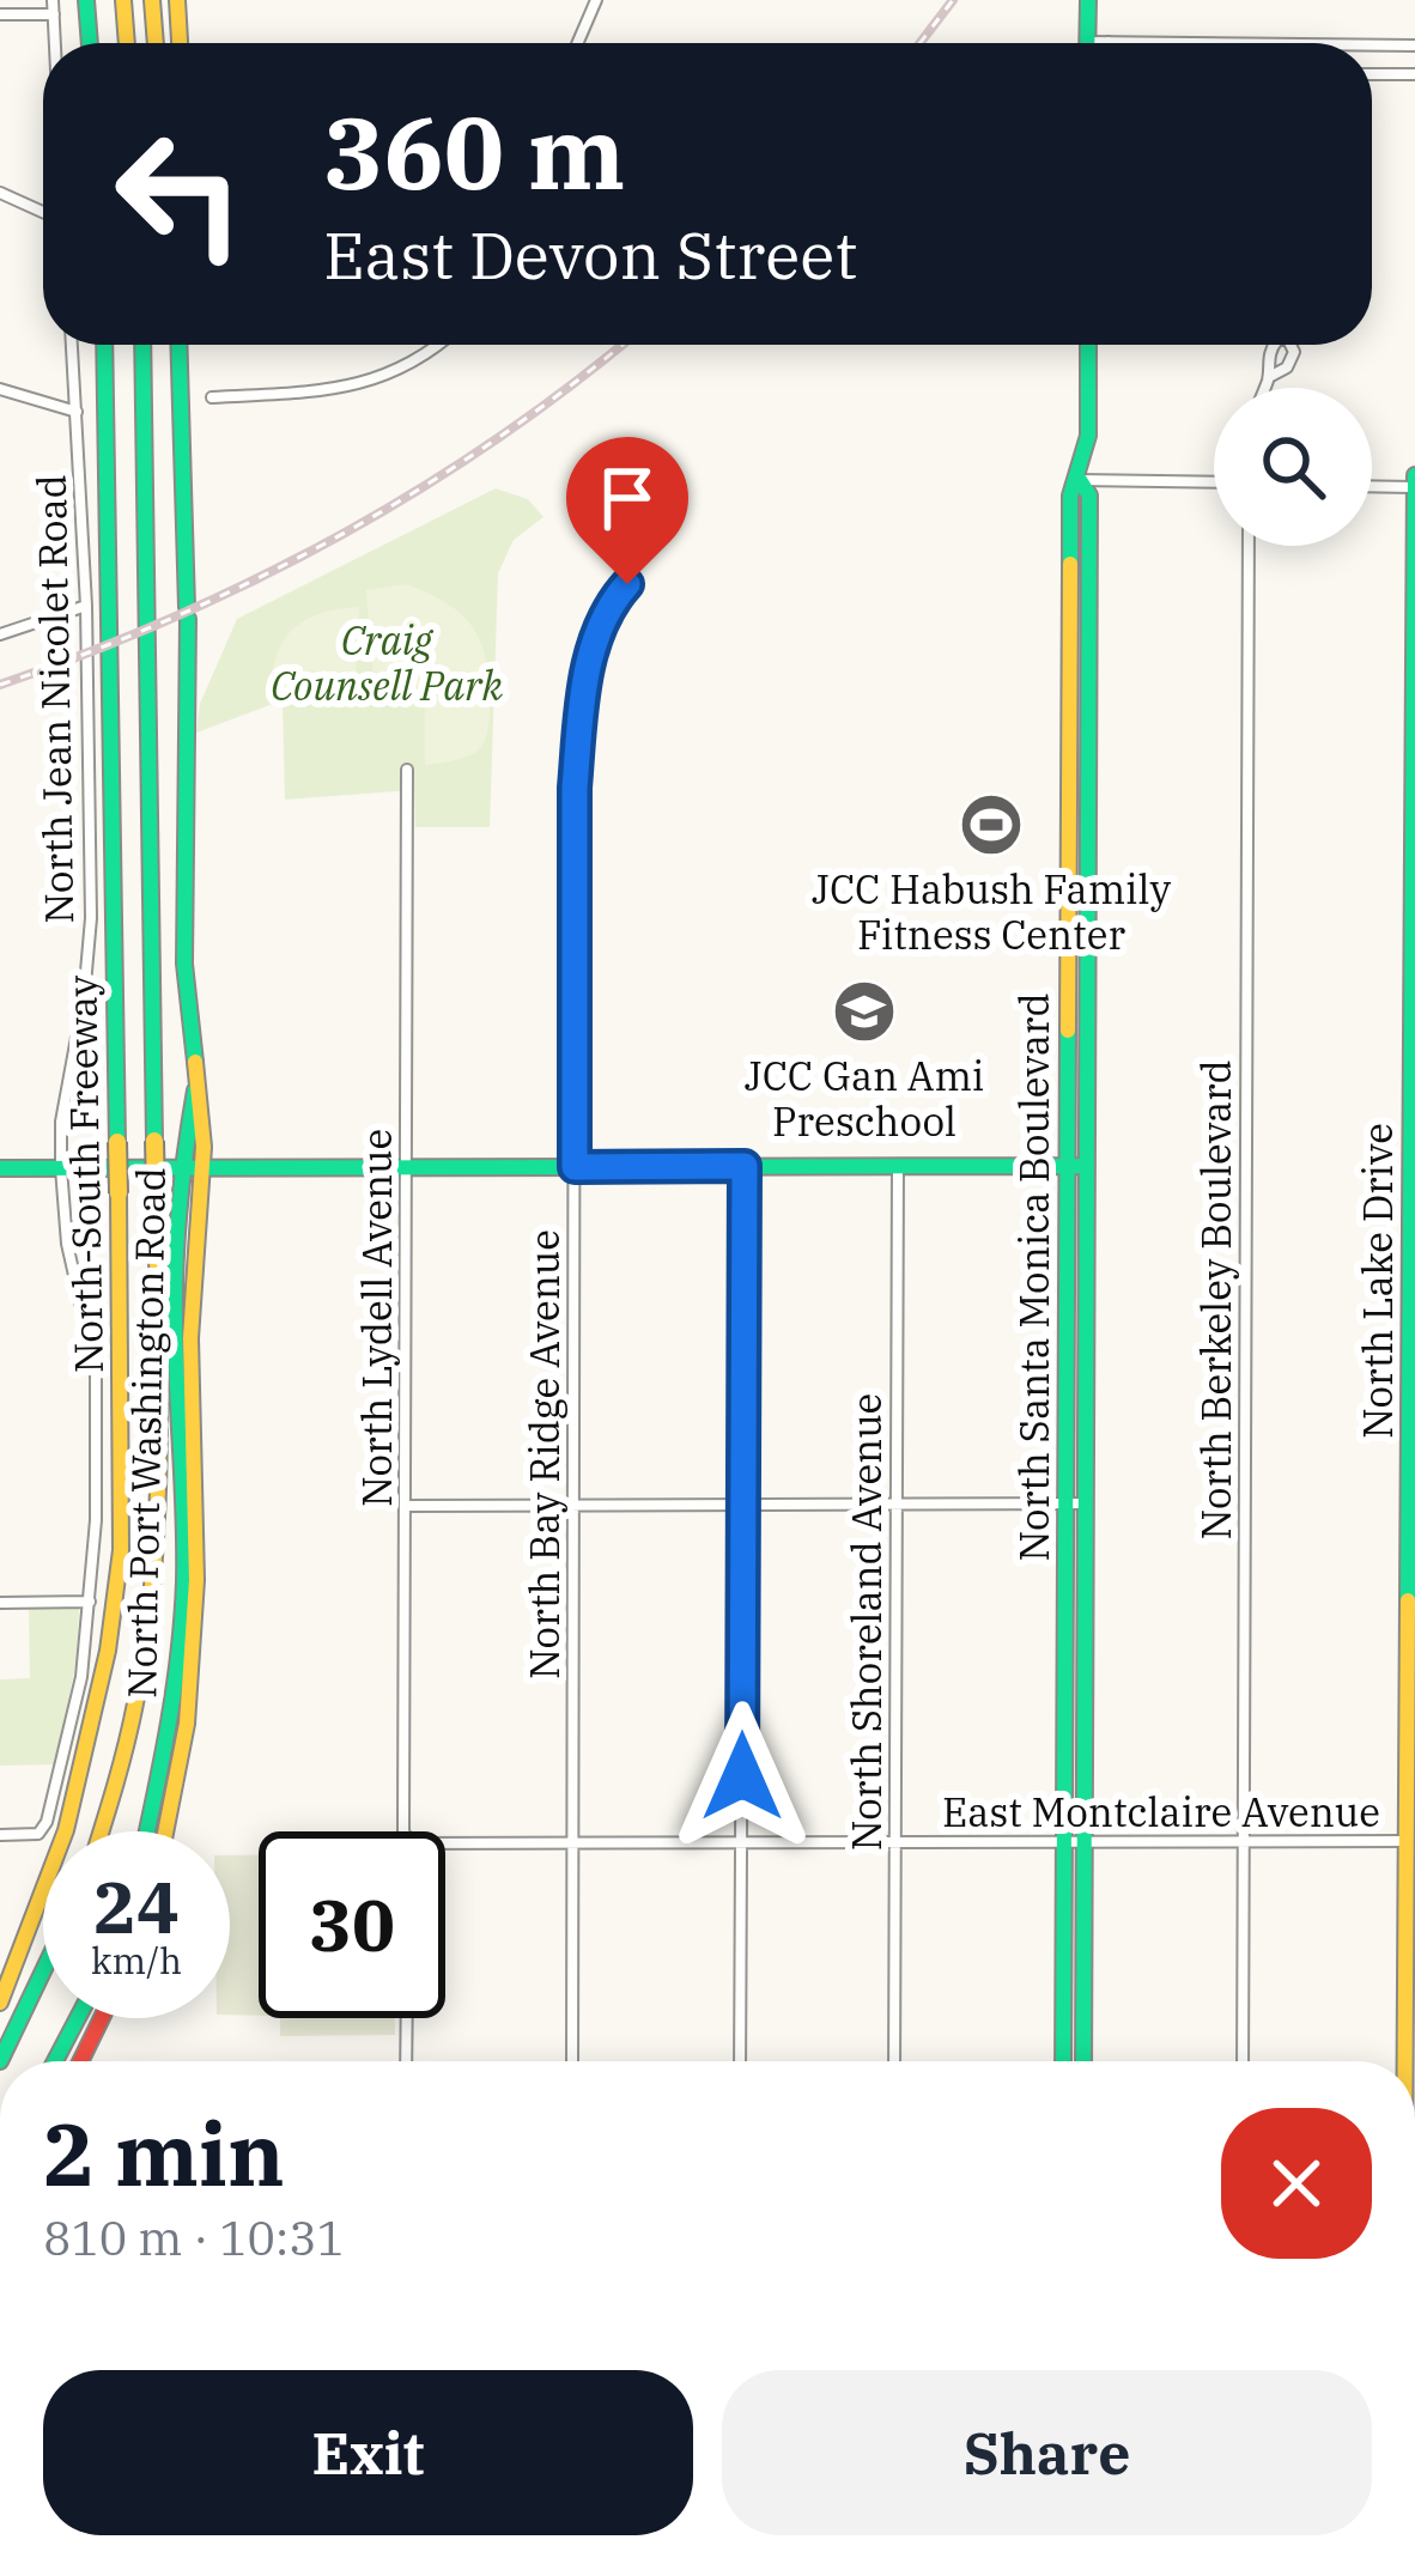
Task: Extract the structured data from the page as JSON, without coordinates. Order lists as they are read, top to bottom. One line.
{"streets":{"main road":["North-South Freeway","North Santa Monica Boulevard","North Lake Drive","North Port Washington Road"],"street":["North Jean Nicolet Road","North Berkeley Boulevard","North Lydell Avenue","North Bay Ridge Avenue","North Shoreland Avenue","East Montclaire Avenue"]},"crossings":[["North Santa Monica Boulevard","East Montclaire Avenue"],["North Lake Drive","East Montclaire Avenue"],["North Berkeley Boulevard","East Montclaire Avenue"],["North Bay Ridge Avenue","East Montclaire Avenue"],["North Shoreland Avenue","East Montclaire Avenue"]],"parks":["Craig Counsell Park"],"places":{"sports":["JCC Habush Family Fitness Center"],"school or university":["JCC Gan Ami Preschool"]},"page":{"turn":["360 m","East Devon Street"],"speed":"24 km/h","limit":"30","heading":["2 min","810 m · 10:31"],"buttons":["Exit","Share"]}}
